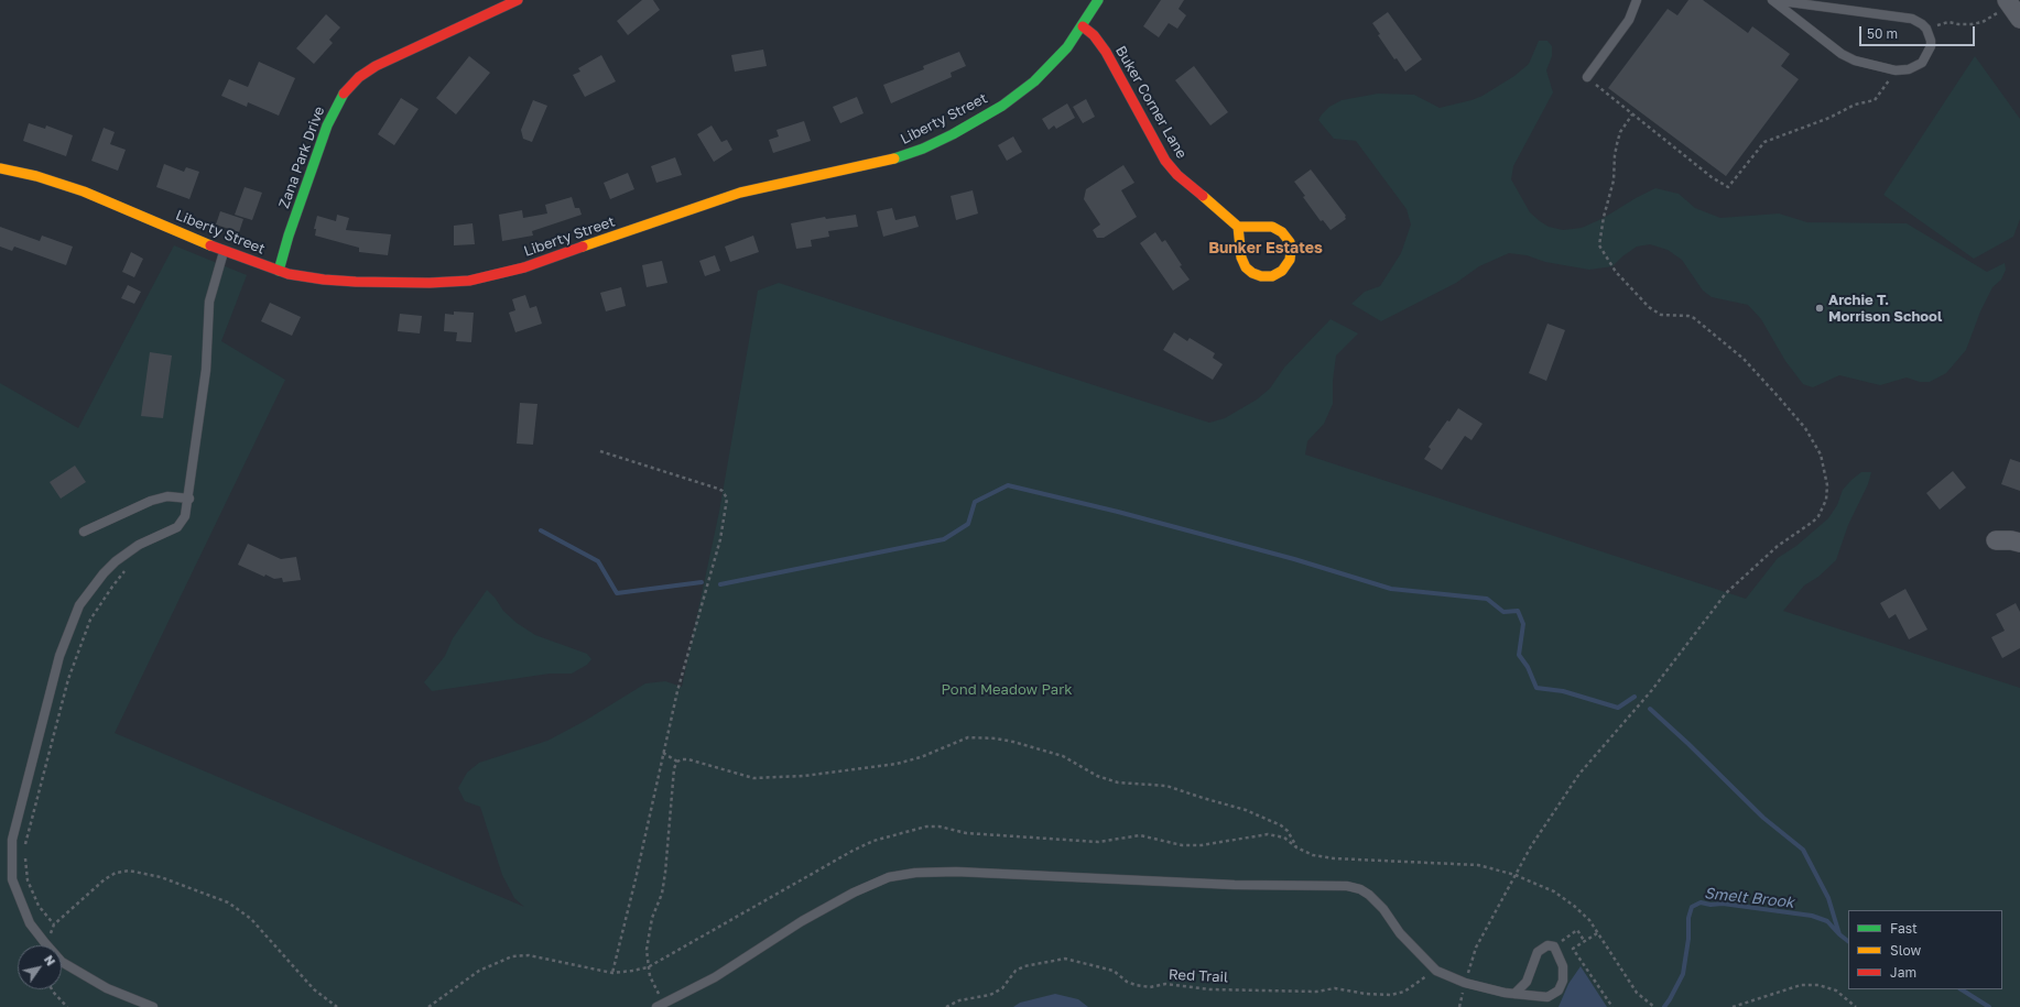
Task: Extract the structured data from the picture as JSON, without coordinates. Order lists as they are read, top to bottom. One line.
{"streets":{"main road":["Buker Corner Lane","Liberty Street","Zana Park Drive"],"path":["Red Trail"]},"crossings":[["Buker Corner Lane","Liberty Street"],["Liberty Street","Zana Park Drive"]],"districts":["Bunker Estates"],"water":["Smelt Brook"],"parks":["Pond Meadow Park"],"places":["Archie T. Morrison School"],"legend":["Fast","Slow","Jam"],"scale_bar":"50 m","north":"top right"}
